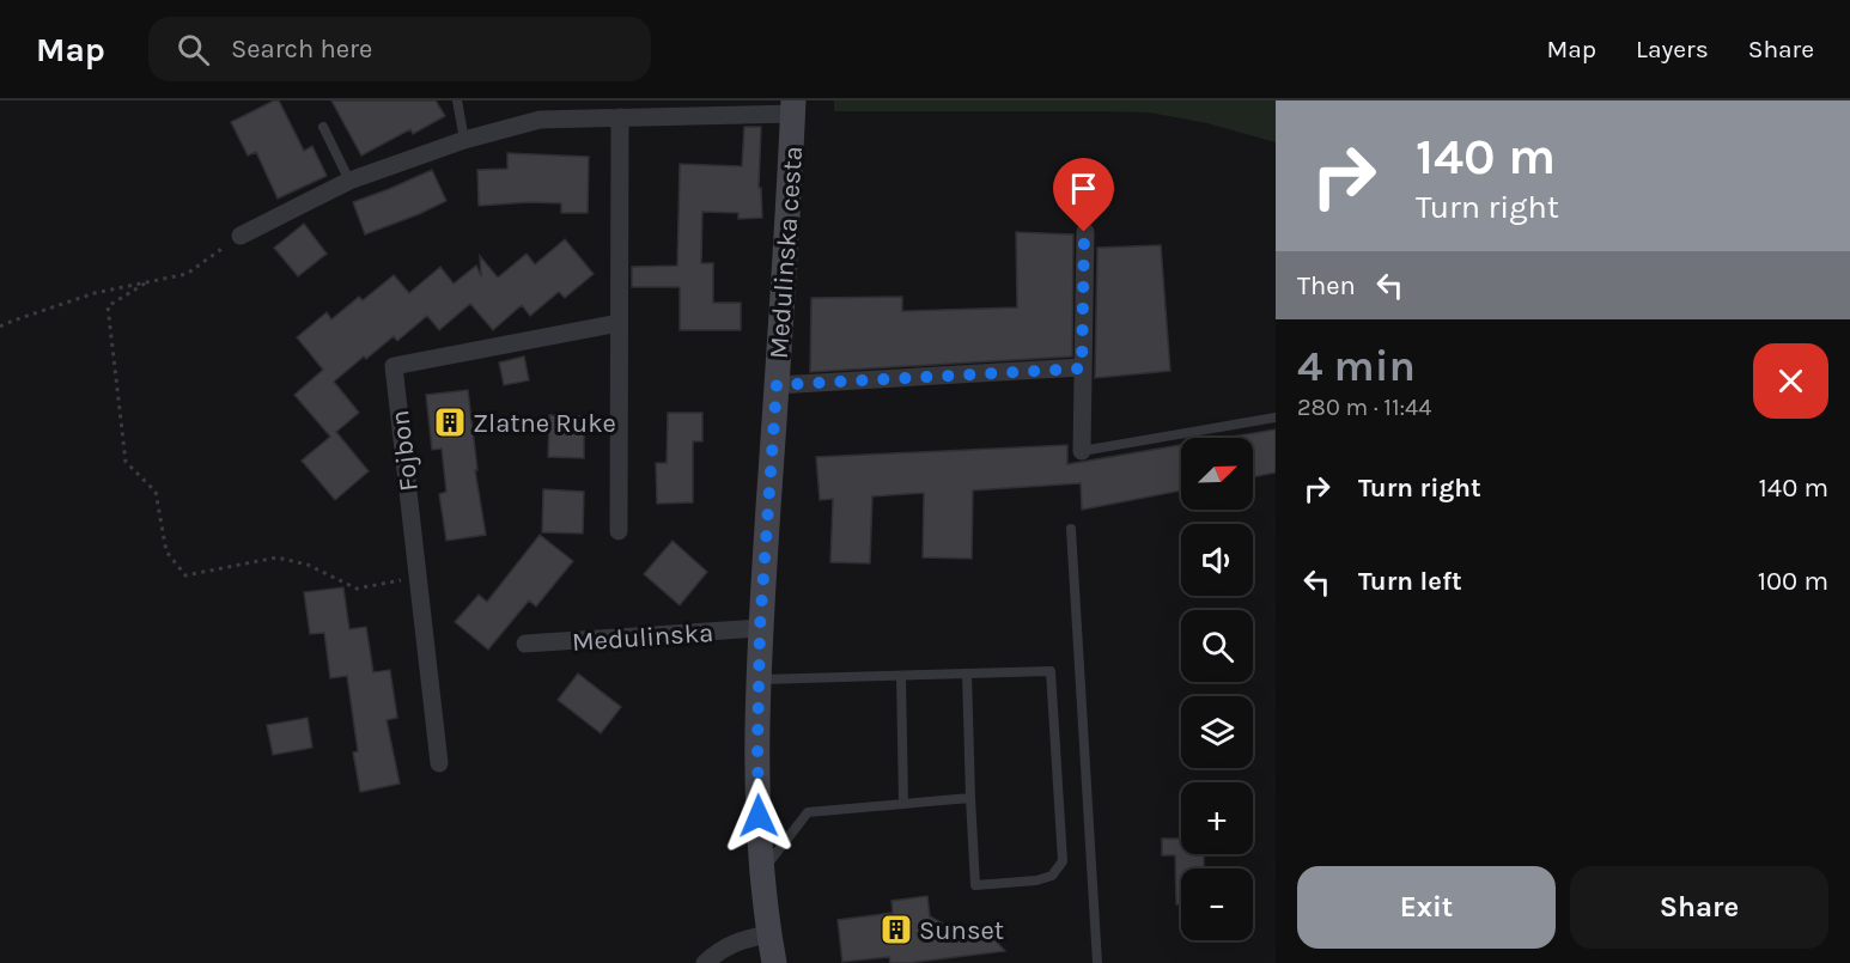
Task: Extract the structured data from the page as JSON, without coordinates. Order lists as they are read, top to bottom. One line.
{"streets":{"main road":["Medulinska cesta"],"street":["Fojbon","Medulinska"]},"crossings":[["Medulinska cesta","Medulinska"]],"places":{"building":["Zlatne Ruke","Sunset"]},"north":"top right","page":{"header":"Map","search":"Search here","nav":["Map","Layers","Share"],"turn":["140 m","Turn right"],"then":"Then","heading":["4 min","280 m · 11:44"],"map_buttons":["+","−"],"list":[{"name":"Turn right","value":"140 m"},{"name":"Turn left","value":"100 m"}],"buttons":["Exit","Share"]}}
